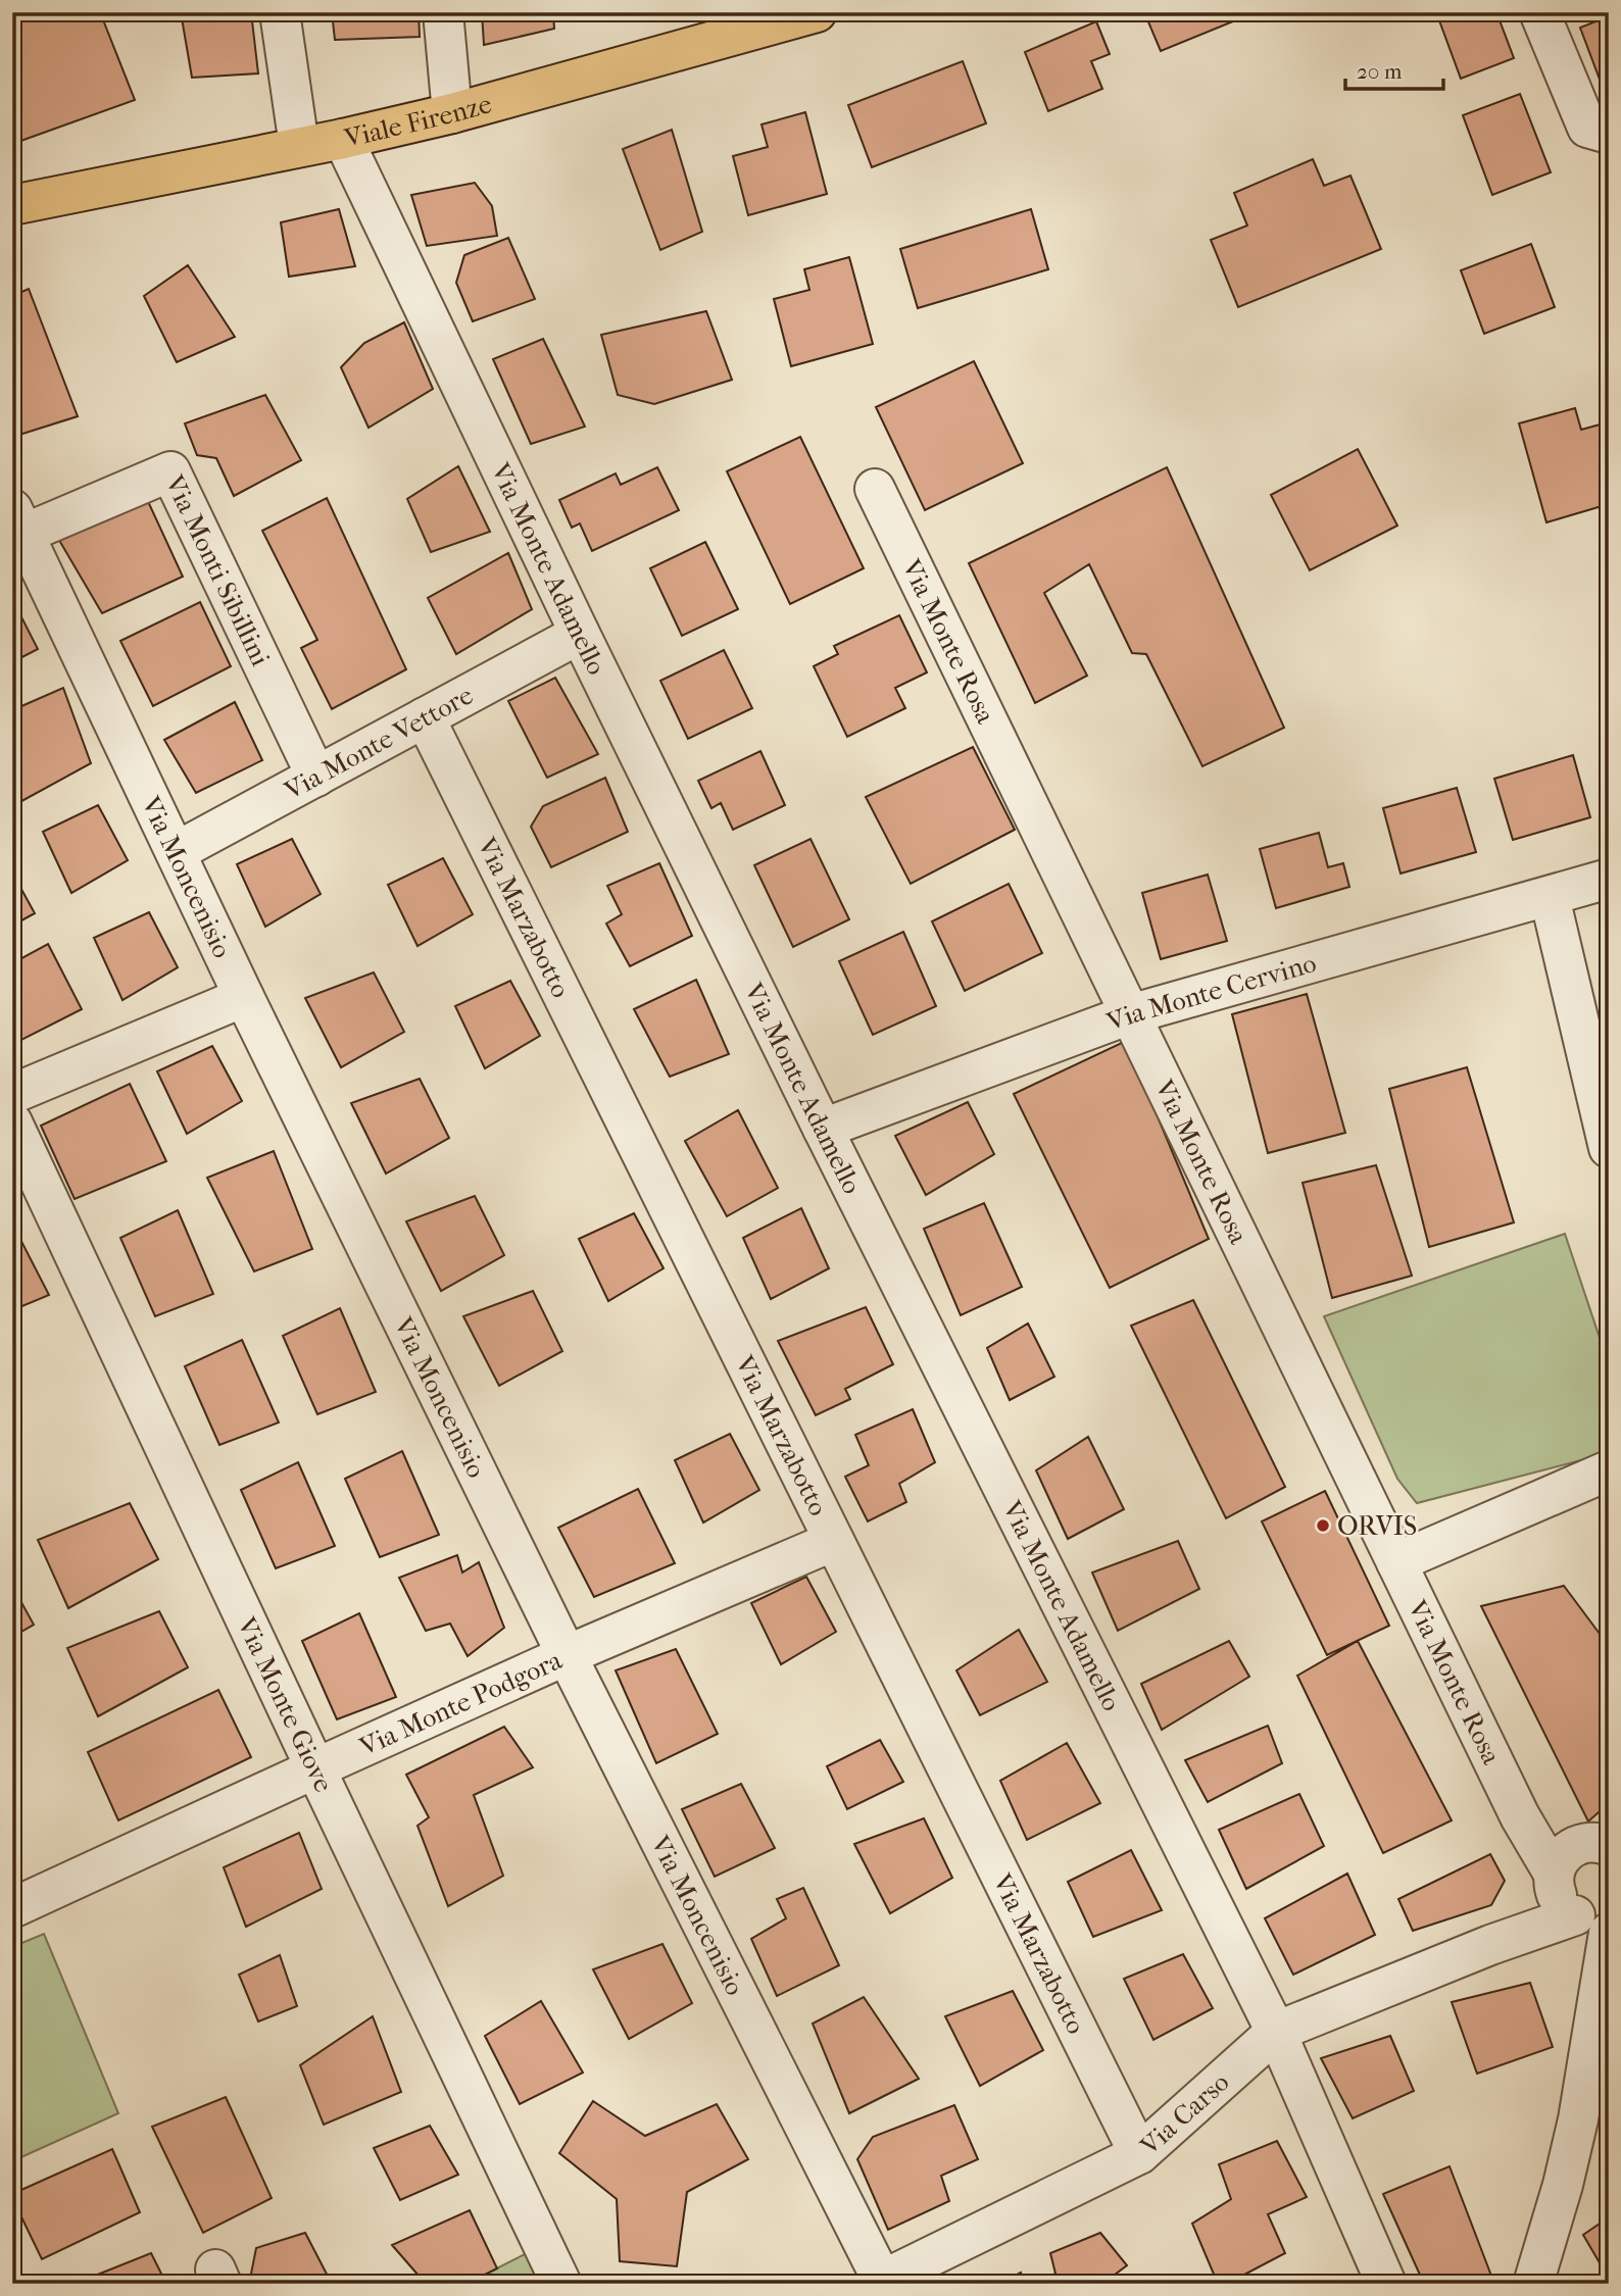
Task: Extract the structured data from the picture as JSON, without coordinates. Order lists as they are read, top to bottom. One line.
{"streets":{"main road":["Viale Firenze"],"street":["Via Monte Adamello","Via Monti Sibillini","Via Monte Rosa","Via Monte Vettore","Via Moncenisio","Via Marzabotto","Via Monte Cervino","Via Monte Podgora","Via Monte Giove","Via Carso"]},"crossings":[["Viale Firenze","Via Monte Adamello"],["Via Monte Adamello","Via Monte Vettore"],["Via Monte Adamello","Via Monte Cervino"],["Via Monte Adamello","Via Carso"],["Via Monti Sibillini","Via Monte Vettore"],["Via Monti Sibillini","Via Moncenisio"],["Via Monte Rosa","Via Monte Cervino"],["Via Monte Rosa","Via Carso"],["Via Monte Vettore","Via Moncenisio"],["Via Monte Vettore","Via Marzabotto"],["Via Moncenisio","Via Monte Podgora"],["Via Moncenisio","Via Carso"],["Via Marzabotto","Via Monte Podgora"],["Via Marzabotto","Via Carso"],["Via Monte Podgora","Via Monte Giove"]],"places":["ORVIS"],"scale_bar":"20 m"}
